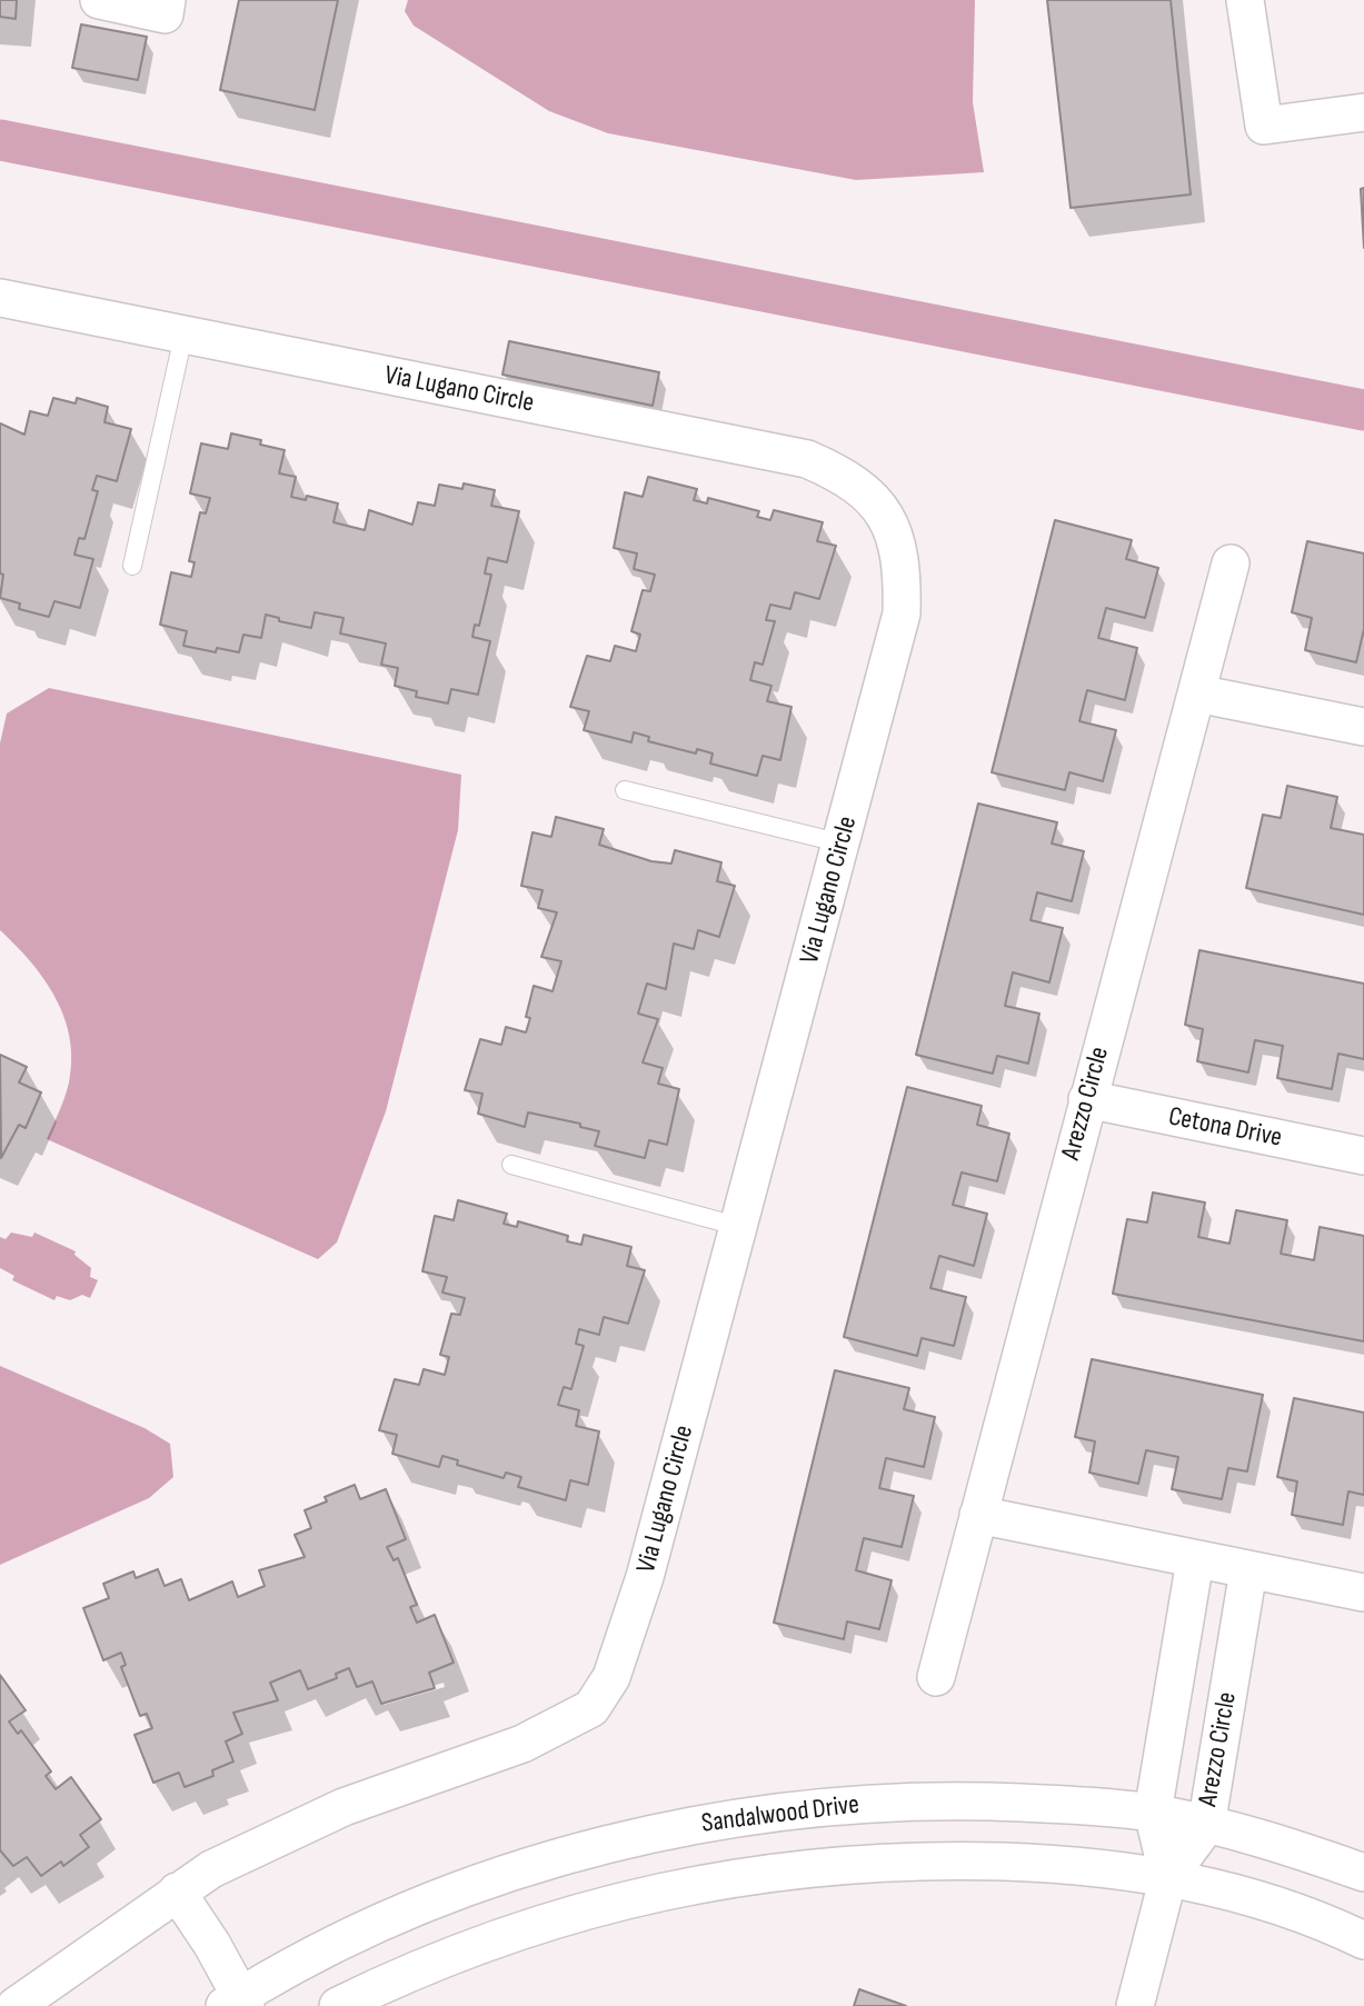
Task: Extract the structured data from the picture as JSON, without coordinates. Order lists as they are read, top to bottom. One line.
{"streets":{"street":["Via Lugano Circle","Arezzo Circle","Cetona Drive","Sandalwood Drive"]},"crossings":[["Arezzo Circle","Cetona Drive"],["Arezzo Circle","Sandalwood Drive"]]}
